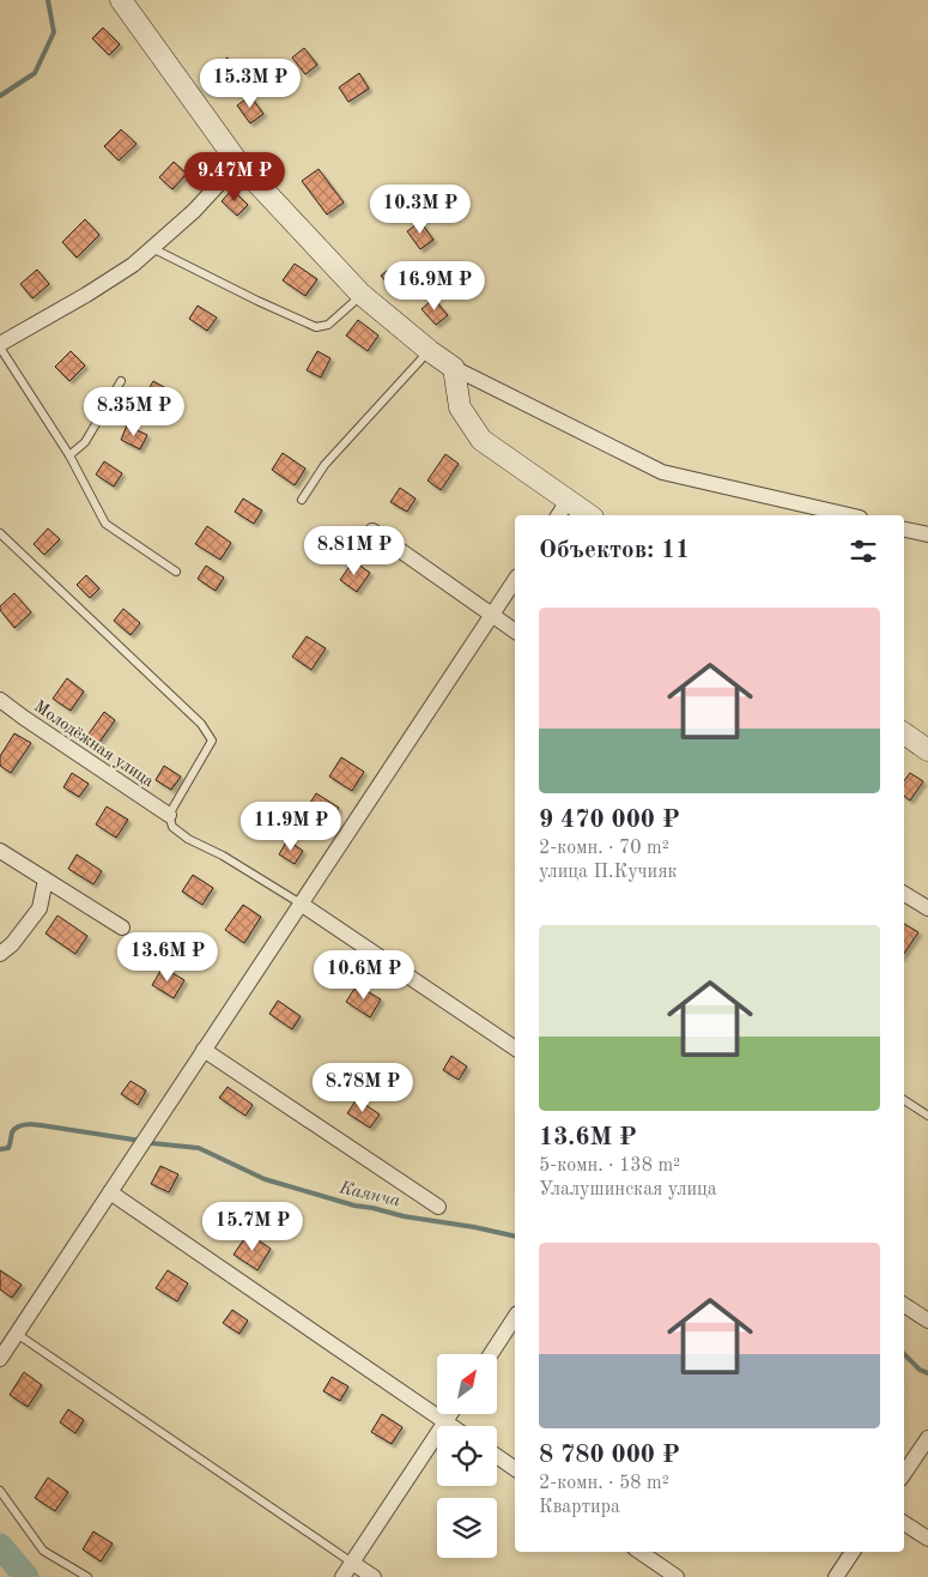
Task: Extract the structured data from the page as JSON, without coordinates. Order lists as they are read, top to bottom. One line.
{"streets":{"street":["Молодёжная улица"]},"water":["Каянча"],"north":"top right","page":{"price":["15.3M ₽","9.47M ₽","10.3M ₽","16.9M ₽","8.35M ₽","8.81M ₽","11.9M ₽","13.6M ₽","10.6M ₽","8.78M ₽","15.7M ₽"],"heading":"Объектов: 11","list":[{"name":"9 470 000 ₽","note":"2-комн. · 70 m² · улица П.Кучияк"},{"name":"13.6M ₽","note":"5-комн. · 138 m² · Улалушинская улица"},{"name":"8 780 000 ₽","note":"2-комн. · 58 m² · Квартира"}]}}
